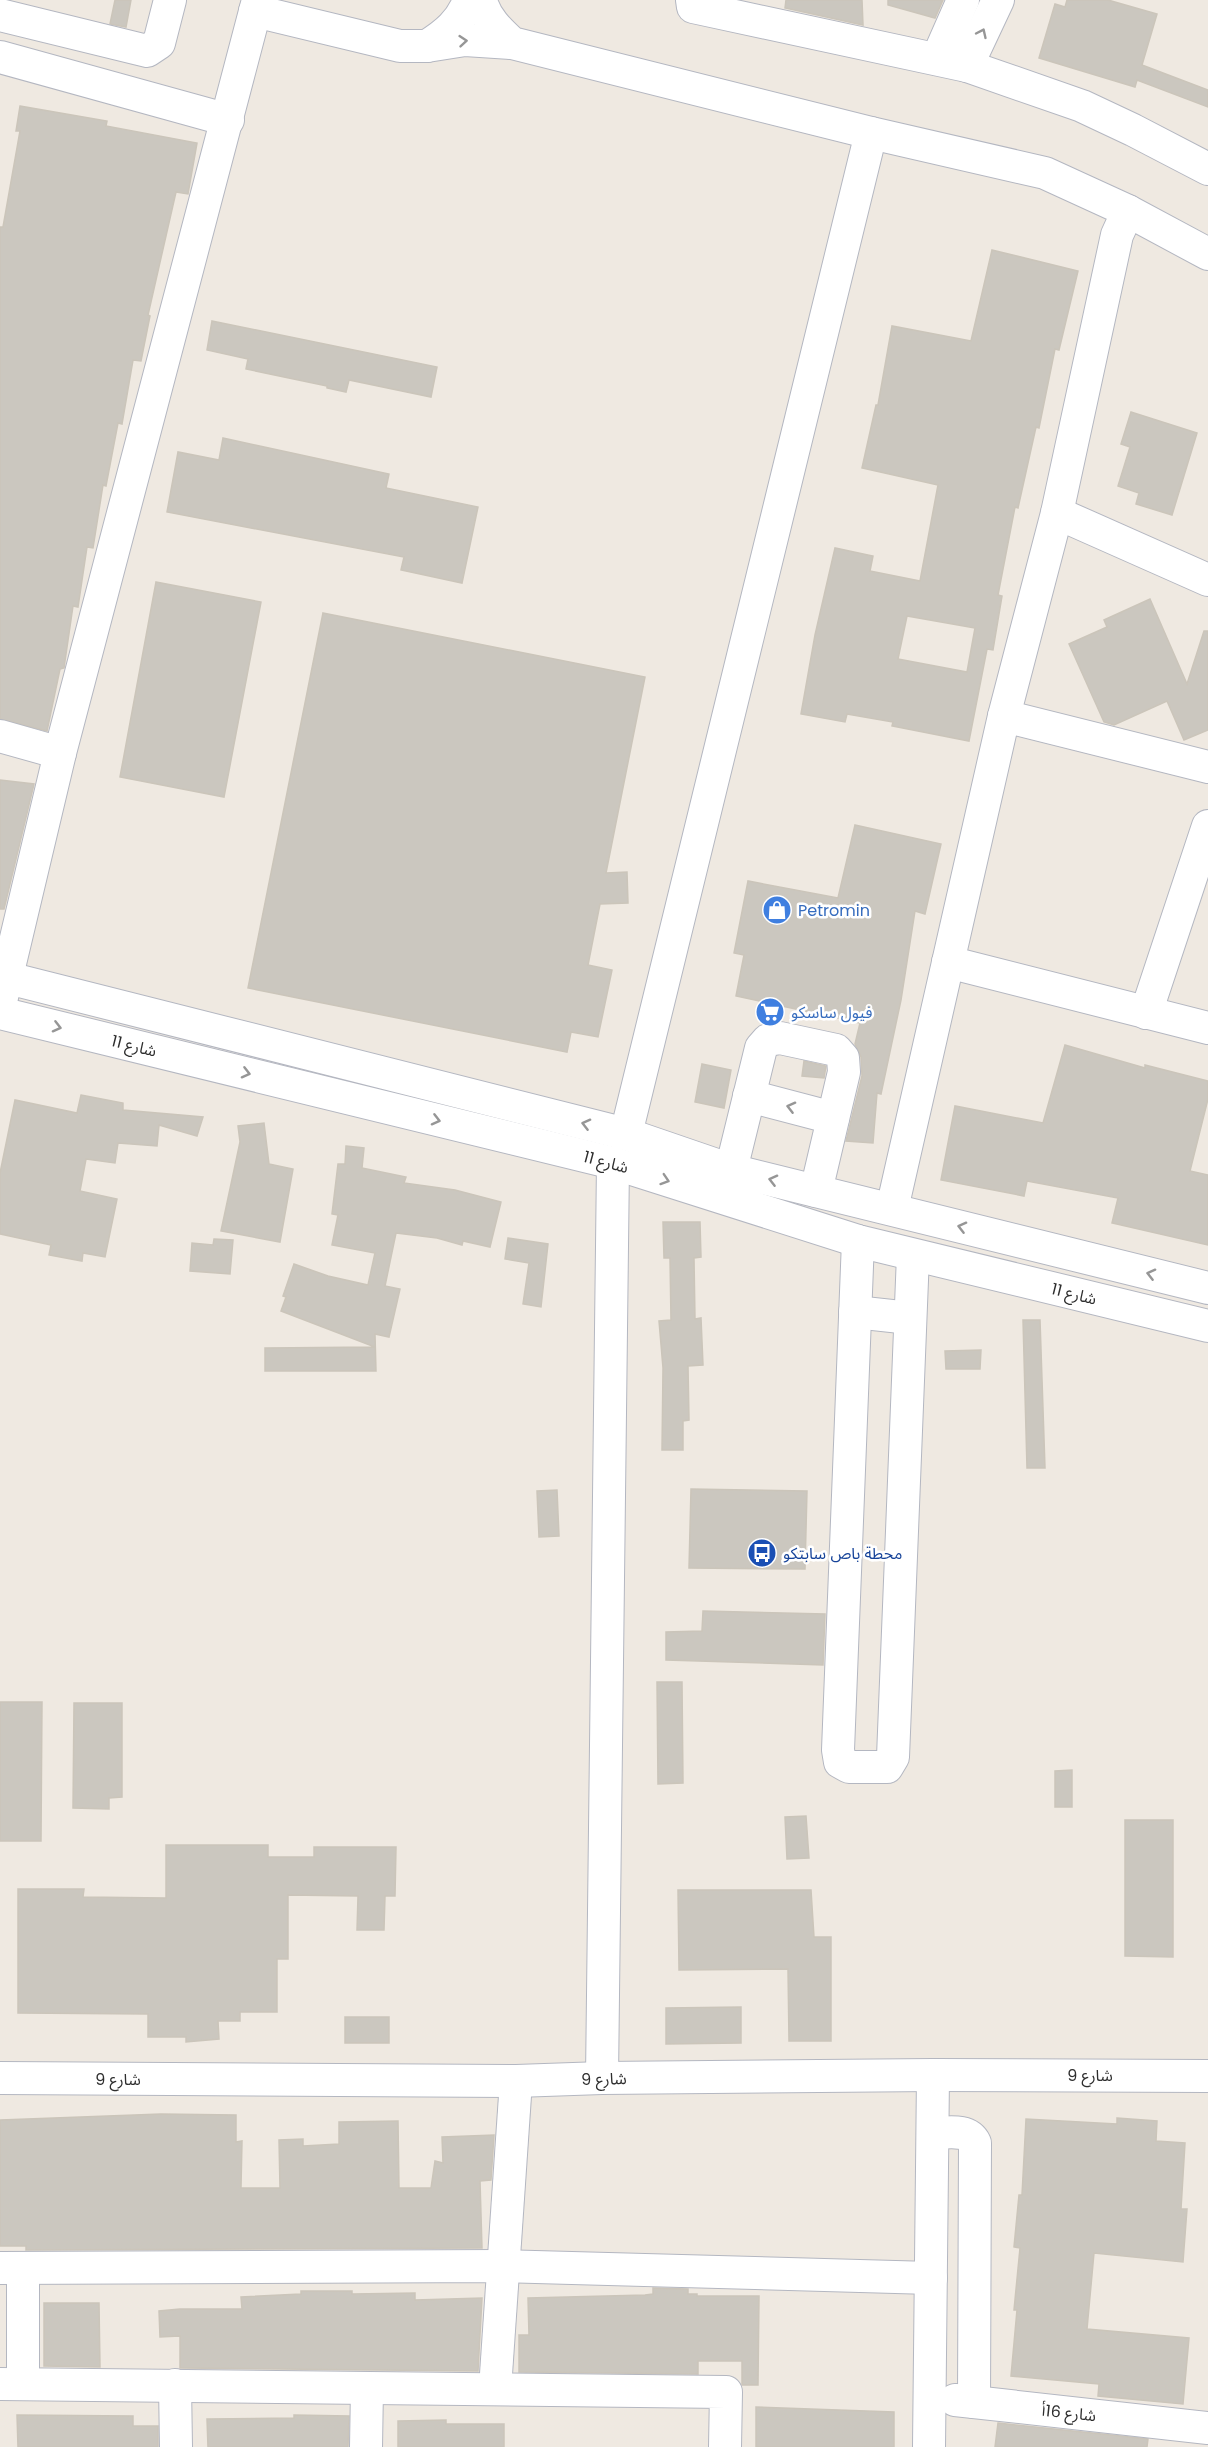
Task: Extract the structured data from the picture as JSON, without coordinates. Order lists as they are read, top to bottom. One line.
{"streets":{"street":["شارع 11","شارع 9","شارع 16أ"]},"places":{"shop":["Petromin"],"supermarket":["فيول ساسكو"],"bus stop":["محطة باص سابتكو"]}}
